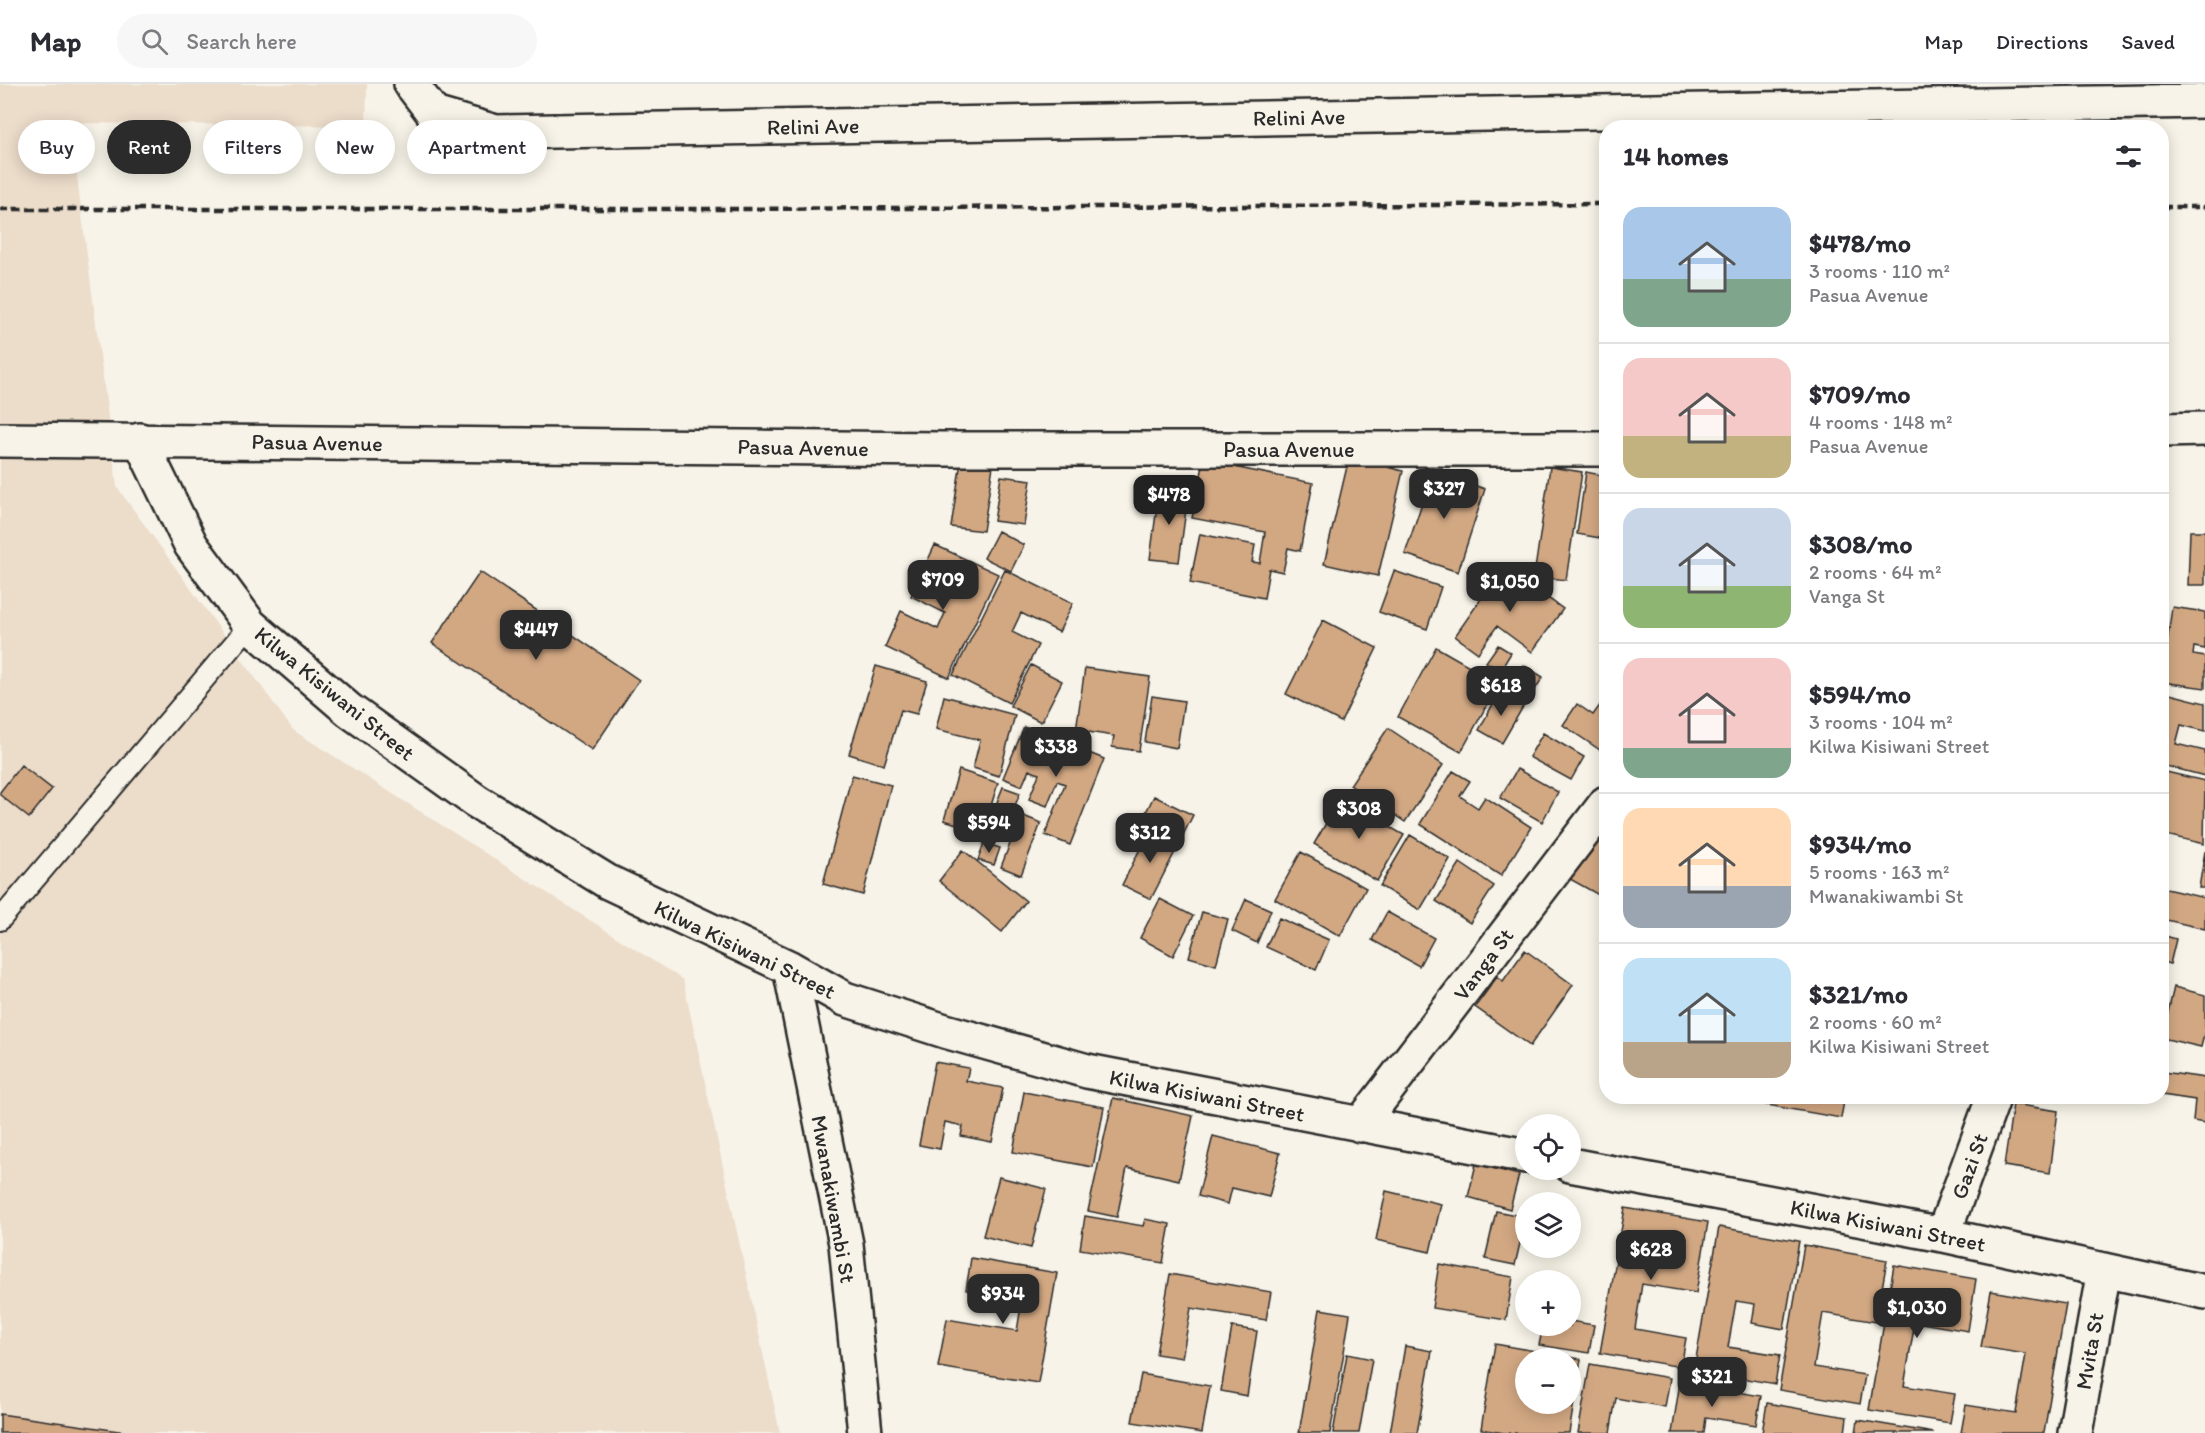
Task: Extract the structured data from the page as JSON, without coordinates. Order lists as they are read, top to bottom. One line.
{"streets":{"street":["Relini Ave","Pasua Avenue","Kilwa Kisiwani Street","Vanga St","Gazi St","Mwanakiwambi St","Mvita St"]},"crossings":[["Pasua Avenue","Kilwa Kisiwani Street"],["Kilwa Kisiwani Street","Vanga St"],["Kilwa Kisiwani Street","Gazi St"],["Kilwa Kisiwani Street","Mwanakiwambi St"],["Kilwa Kisiwani Street","Mvita St"]],"page":{"header":"Map","search":"Search here","nav":["Map","Directions","Saved"],"chip":["Buy","Rent","Filters","New","Apartment"],"heading":"14 homes","list":[{"name":"$478/mo","note":"3 rooms · 110 m² · Pasua Avenue"},{"name":"$709/mo","note":"4 rooms · 148 m² · Pasua Avenue"},{"name":"$308/mo","note":"2 rooms · 64 m² · Vanga St"},{"name":"$594/mo","note":"3 rooms · 104 m² · Kilwa Kisiwani Street"},{"name":"$934/mo","note":"5 rooms · 163 m² · Mwanakiwambi St"},{"name":"$321/mo","note":"2 rooms · 60 m² · Kilwa Kisiwani Street"}],"price":["$327","$478","$709","$1,050","$447","$618","$338","$308","$594","$312","$628","$934","$1,030","$321"],"map_buttons":["+","−"]}}
